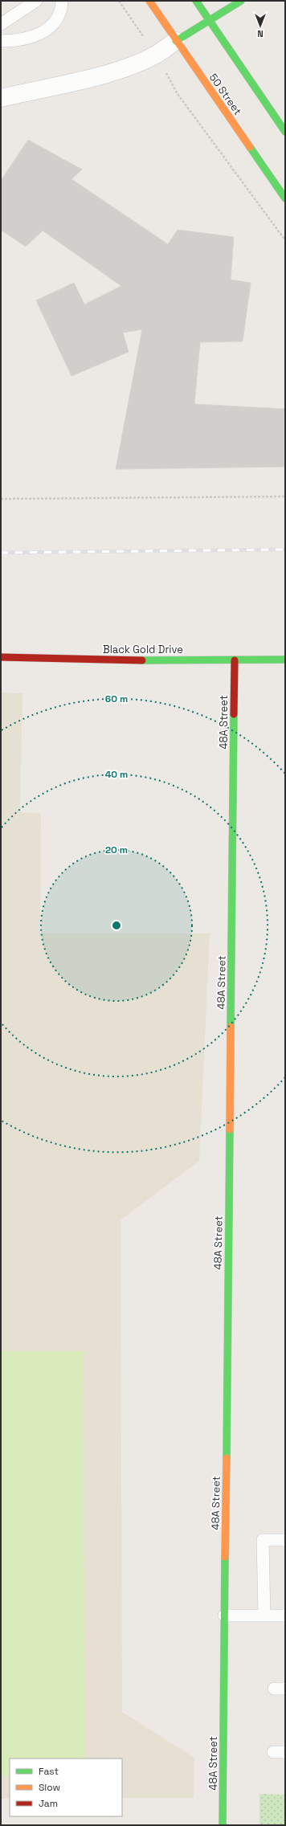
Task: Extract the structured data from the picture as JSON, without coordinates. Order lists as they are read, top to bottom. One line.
{"streets":{"street":["50 Street","Black Gold Drive","48A Street"]},"crossings":[["Black Gold Drive","48A Street"]],"legend":["Fast","Slow","Jam"],"north":"bottom","rings":["60 m","40 m","20 m"]}
